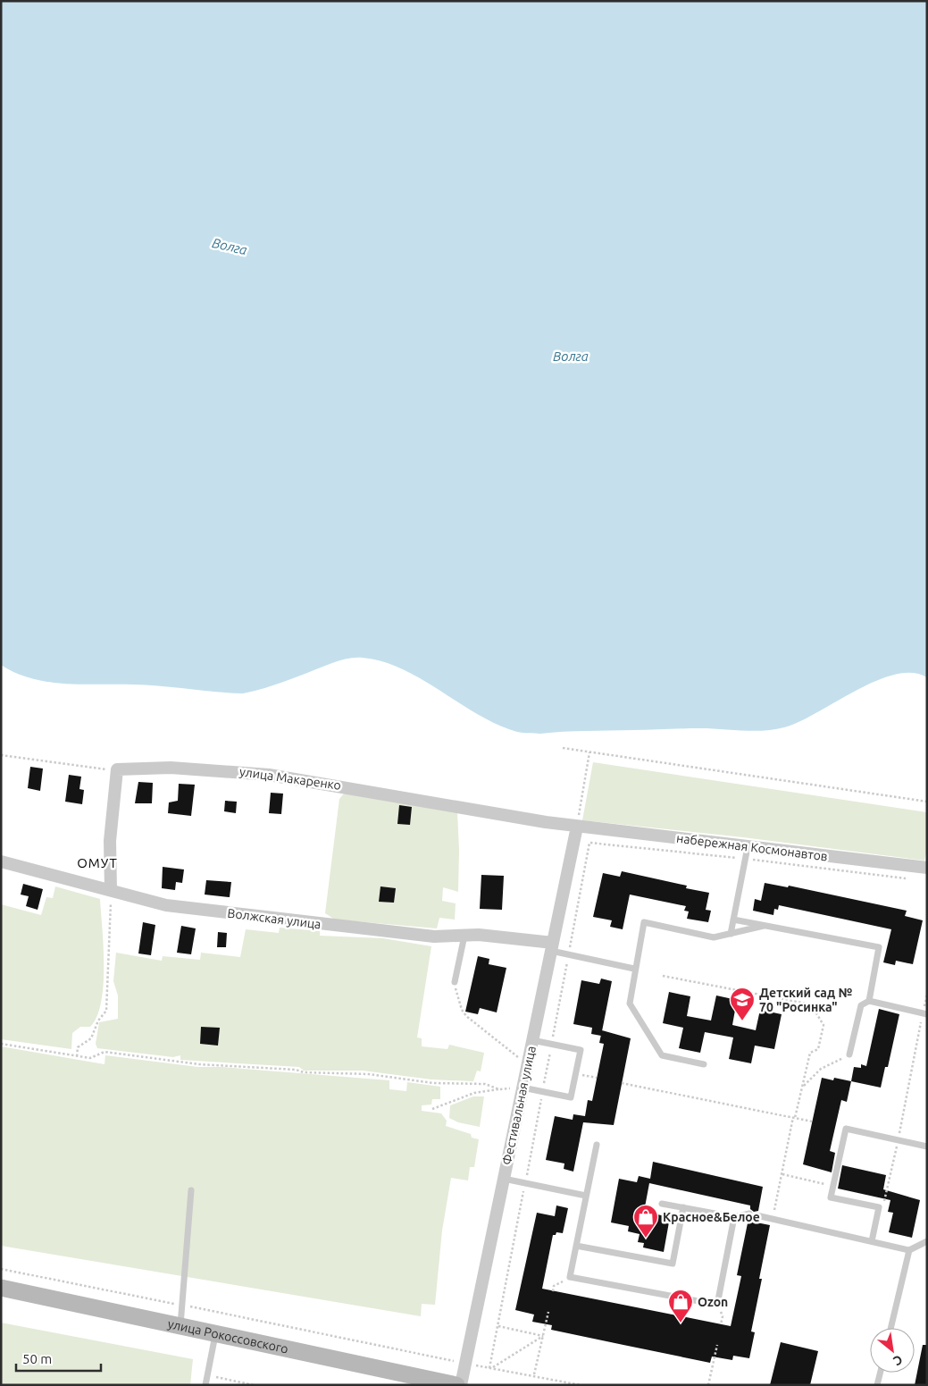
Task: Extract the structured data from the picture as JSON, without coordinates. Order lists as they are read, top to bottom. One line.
{"streets":{"street":["улица Макаренко","набережная Космонавтов","Волжская улица","Фестивальная улица","улица Рокоссовского"]},"crossings":[["улица Макаренко","набережная Космонавтов"],["улица Макаренко","Фестивальная улица"],["набережная Космонавтов","Фестивальная улица"],["Волжская улица","Фестивальная улица"]],"districts":["ОМУТ"],"water":["Волга"],"places":{"school or university":["Детский сад № 70 \"Росинка\""],"shop":["Красное&Белое","Ozon"]},"scale_bar":"50 m","north":"bottom right"}
